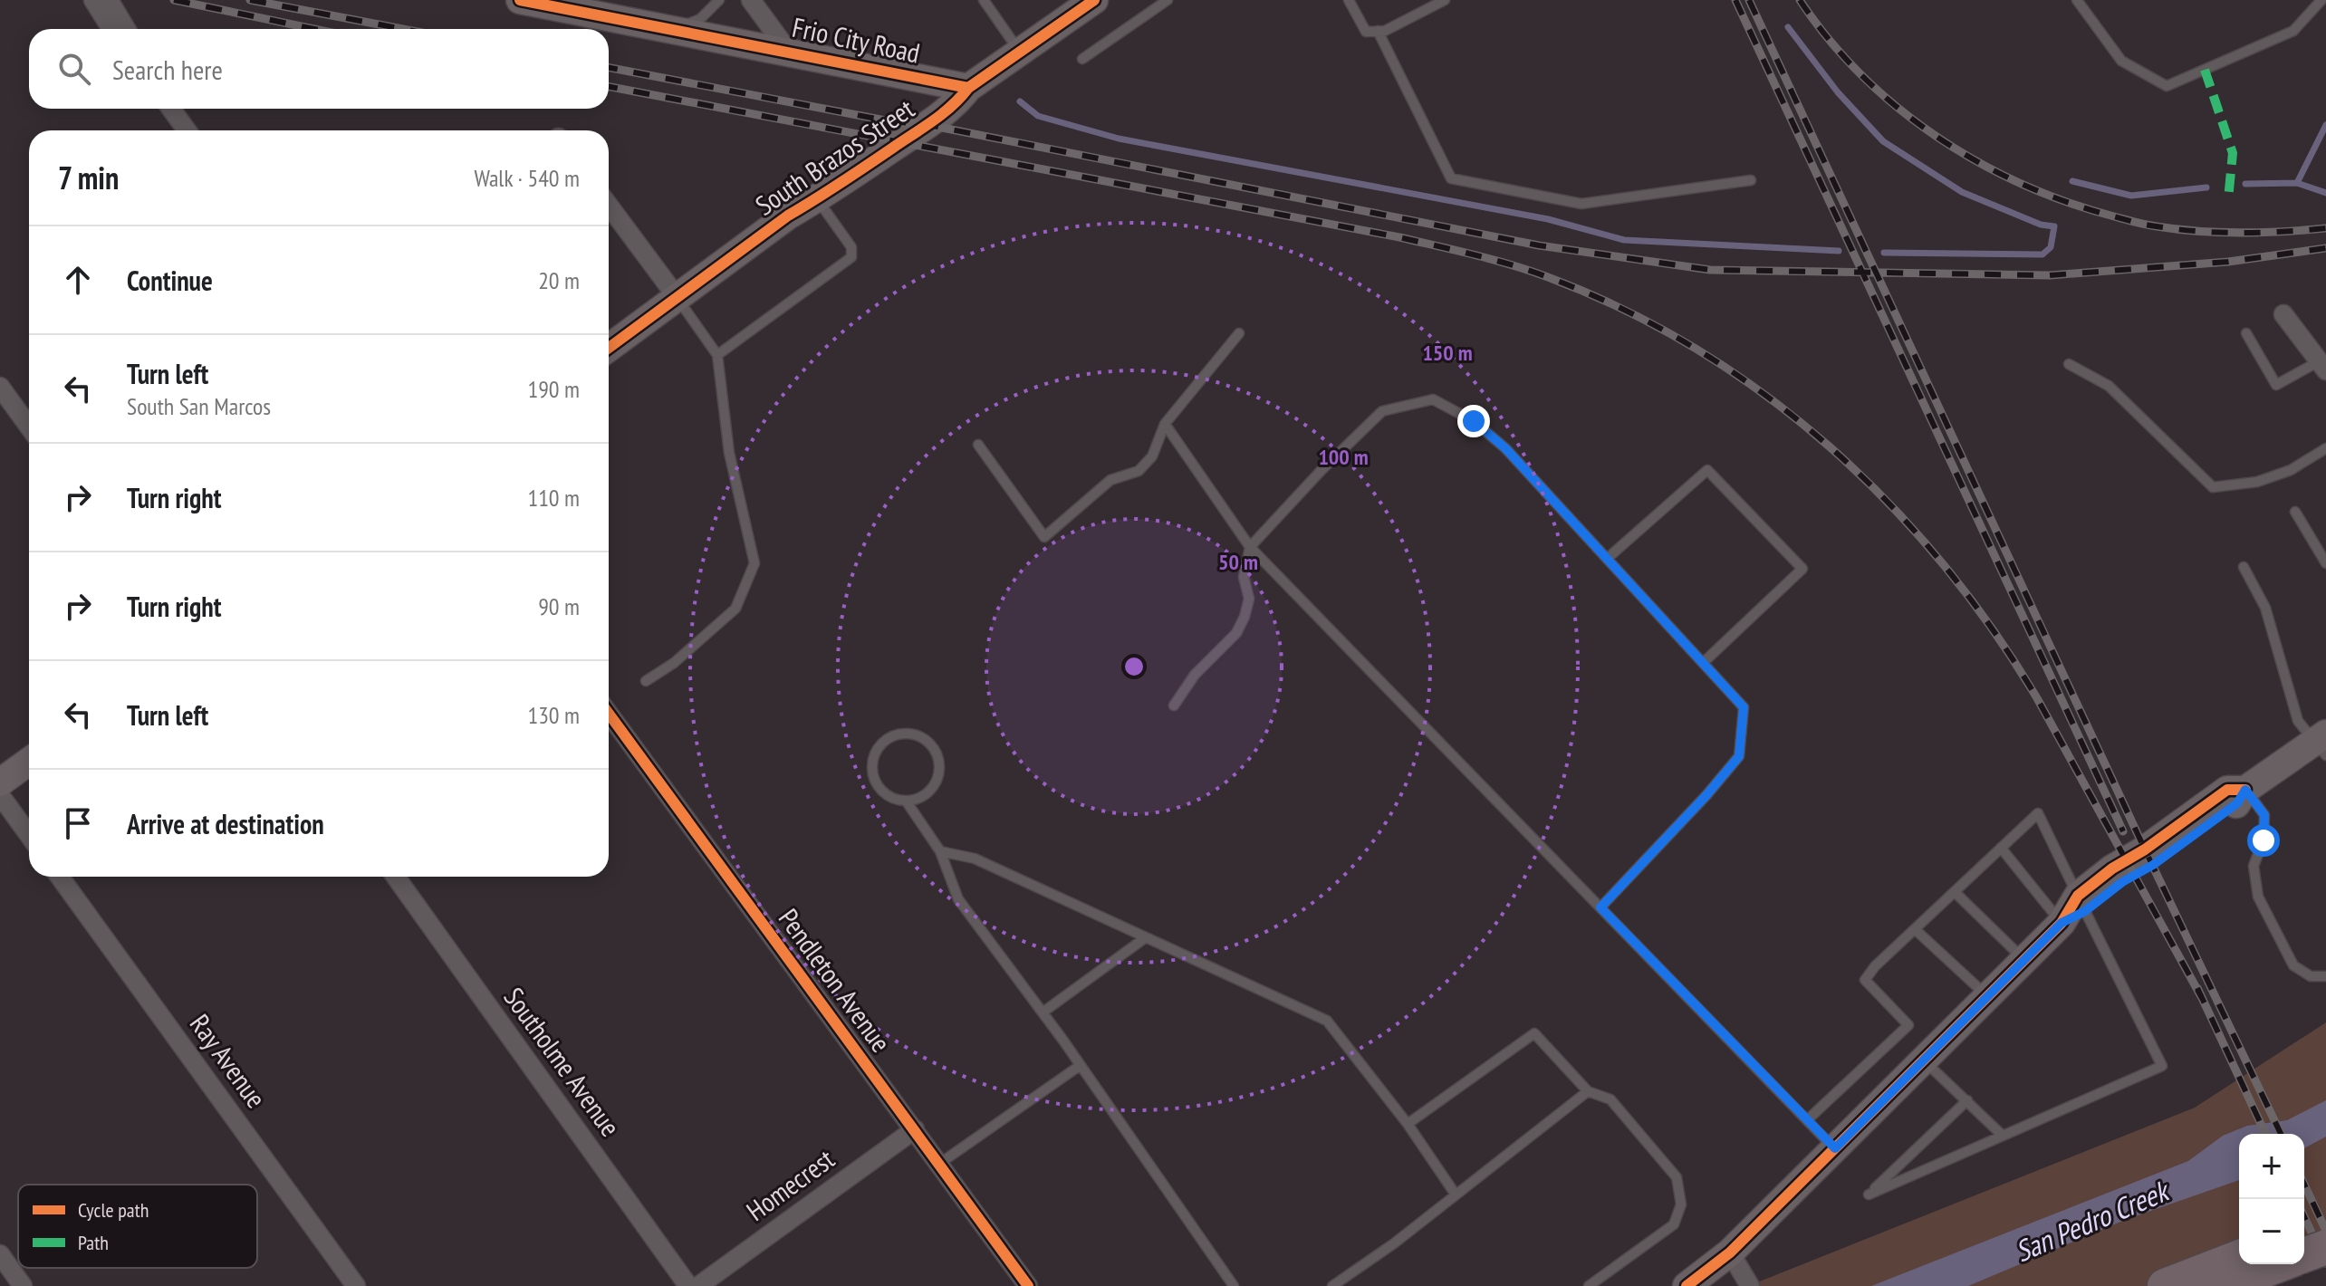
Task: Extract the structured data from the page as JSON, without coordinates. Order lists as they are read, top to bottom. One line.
{"streets":{"street":["Frio City Road","South Brazos Street","Pendleton Avenue","Ray Avenue","Southolme Avenue","Homecrest"]},"crossings":[["Frio City Road","South Brazos Street"],["Pendleton Avenue","Homecrest"]],"water":["San Pedro Creek"],"legend":["Cycle path","Path"],"page":{"search":"Search here","heading":["7 min","Walk · 540 m"],"list":[["Continue","20 m"],["Turn left","South San Marcos","190 m"],["Turn right","110 m"],["Turn right","90 m"],["Turn left","130 m"],"Arrive at destination"],"map_buttons":["+","−"]},"rings":["150 m","100 m","50 m"]}
